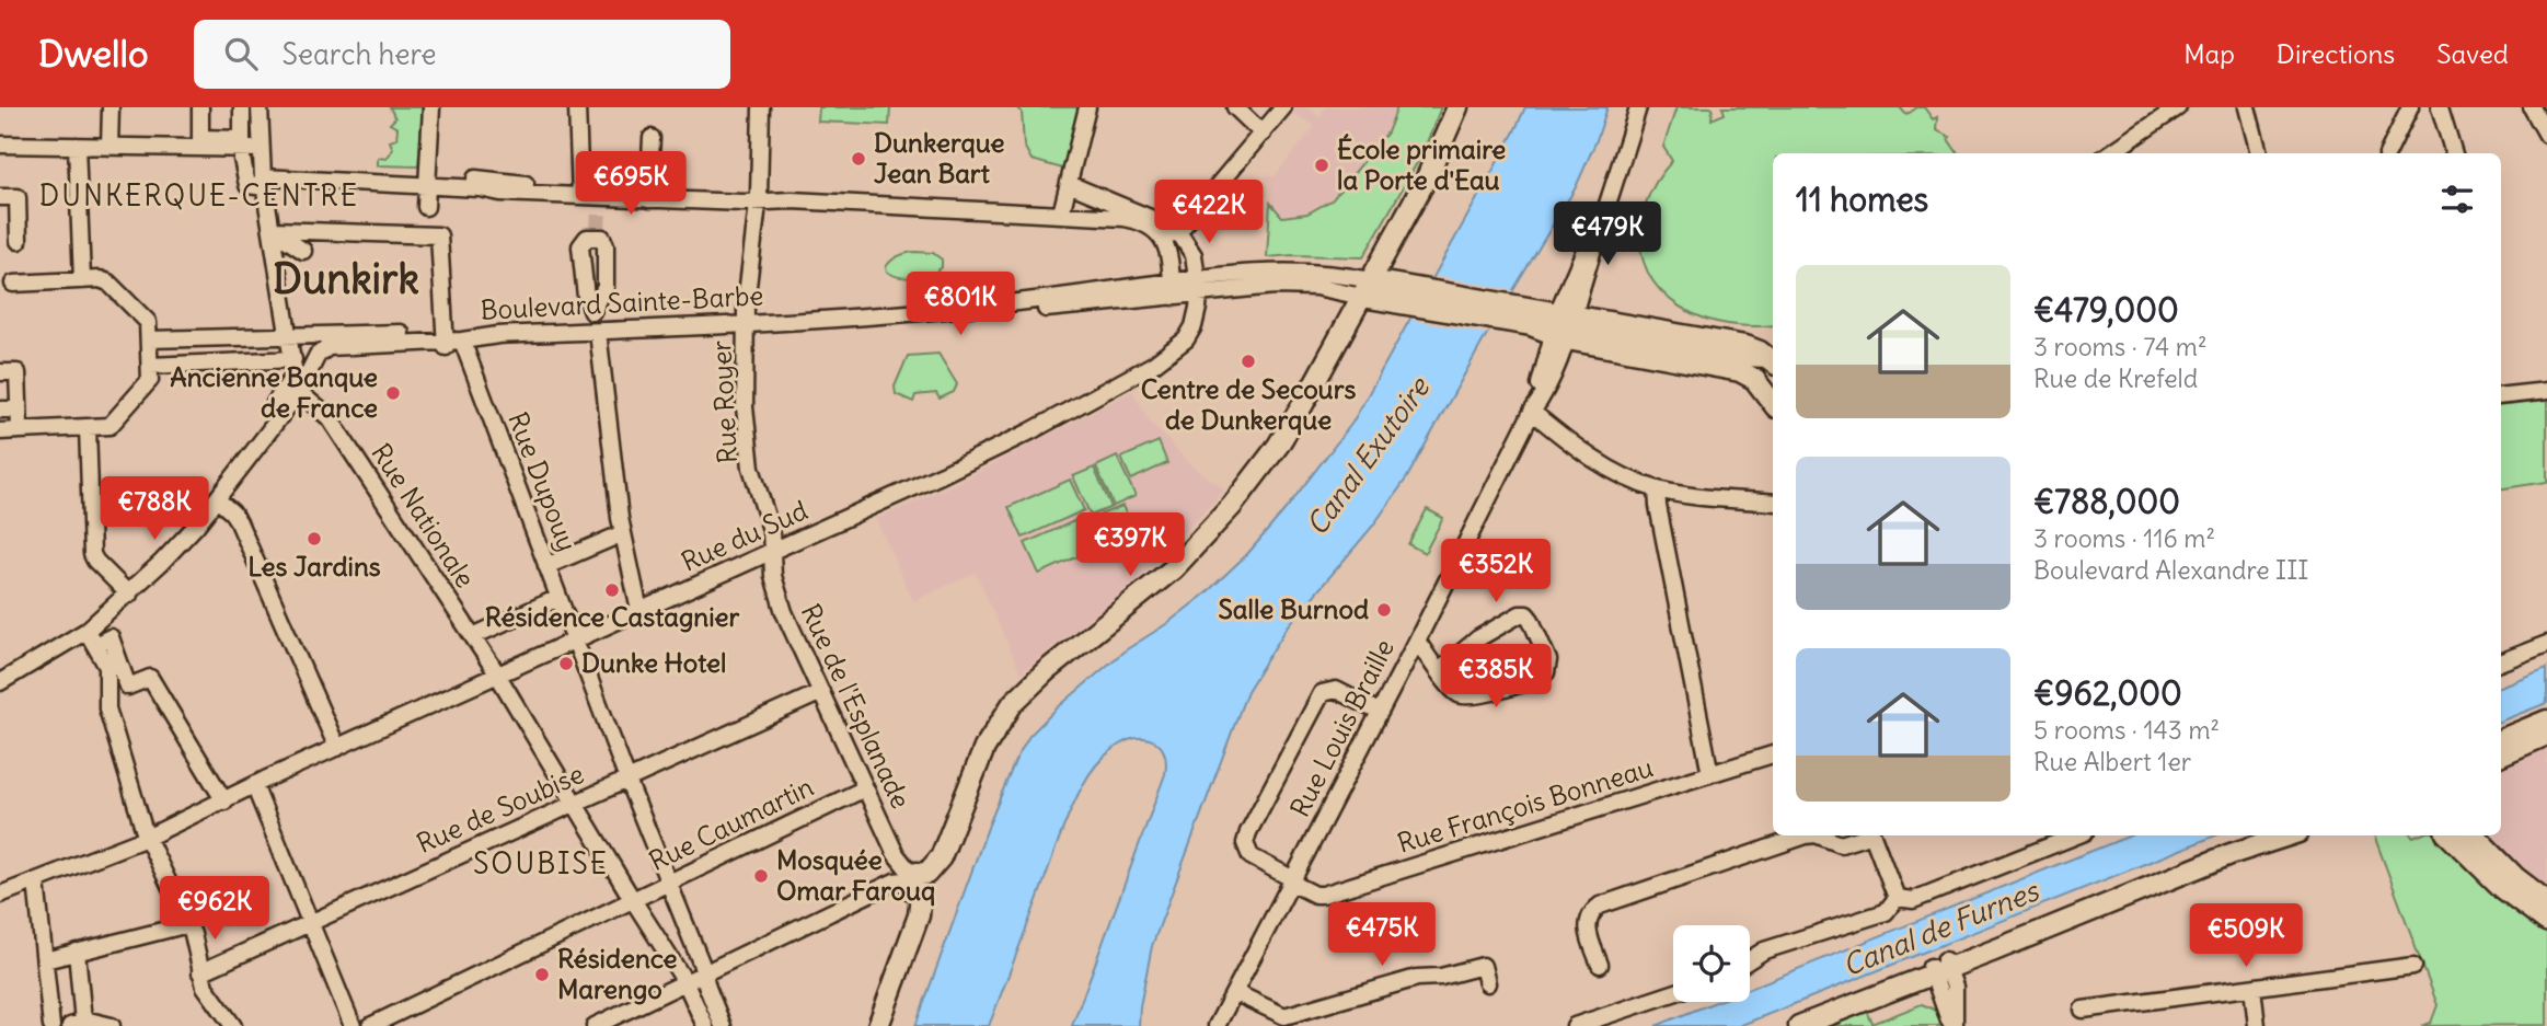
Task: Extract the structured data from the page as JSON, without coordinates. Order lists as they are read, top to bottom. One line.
{"streets":{"main road":["Boulevard Sainte-Barbe"],"street":["Rue Royer","Rue Dupouy","Rue Nationale","Rue du Sud","Rue de l'Esplanade","Rue Louis Braille","Rue François Bonneau","Rue de Soubise","Rue Caumartin"]},"crossings":[["Boulevard Sainte-Barbe","Rue Royer"],["Boulevard Sainte-Barbe","Rue Dupouy"],["Boulevard Sainte-Barbe","Rue du Sud"],["Boulevard Sainte-Barbe","Rue Louis Braille"],["Rue Royer","Rue du Sud"],["Rue Royer","Rue de l'Esplanade"],["Rue Dupouy","Rue du Sud"],["Rue Dupouy","Rue de Soubise"],["Rue Dupouy","Rue Caumartin"],["Rue Nationale","Rue du Sud"],["Rue Nationale","Rue de Soubise"],["Rue Nationale","Rue Caumartin"],["Rue du Sud","Rue de l'Esplanade"],["Rue de l'Esplanade","Rue de Soubise"],["Rue de l'Esplanade","Rue Caumartin"],["Rue Louis Braille","Rue François Bonneau"]],"districts":["DUNKERQUE-CENTRE","Dunkirk","SOUBISE"],"water":["Canal Exutoire","Canal de Furnes"],"places":["Dunkerque Jean Bart","École primaire la Porte d'Eau","Centre de Secours de Dunkerque","Ancienne Banque de France","Les Jardins","Résidence Castagnier","Salle Burnod","Dunke Hotel","Mosquée Omar Farouq","Résidence Marengo"],"page":{"header":"Dwello","search":"Search here","nav":["Map","Directions","Saved"],"price":["€695K","€422K","€479K","€801K","€788K","€397K","€352K","€385K","€962K","€475K","€509K"],"heading":"11 homes","list":[{"name":"€479,000","note":"3 rooms · 74 m² · Rue de Krefeld"},{"name":"€788,000","note":"3 rooms · 116 m² · Boulevard Alexandre III"},{"name":"€962,000","note":"5 rooms · 143 m² · Rue Albert 1er"}]}}
